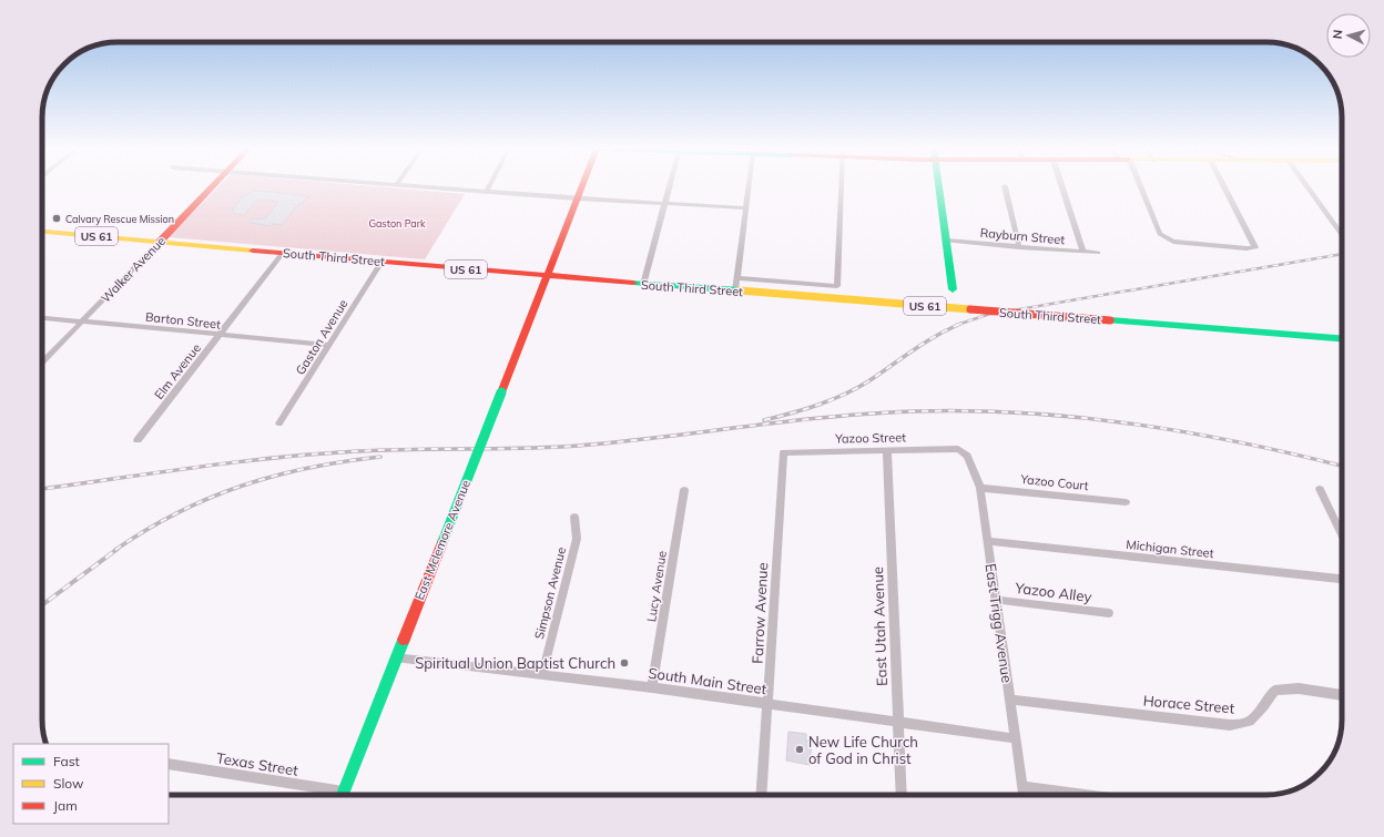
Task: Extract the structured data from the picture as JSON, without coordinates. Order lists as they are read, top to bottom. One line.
{"streets":{"main road":["US 61","South Third Street","Walker Avenue","East Mclemore Avenue"],"street":["Rayburn Street","Barton Street","Gaston Avenue","Elm Avenue","Yazoo Street","Yazoo Court","Michigan Street","Lucy Avenue","Yazoo Alley","Simpson Avenue","Farrow Avenue","East Trigg Avenue","East Utah Avenue","South Main Street","Horace Street","Texas Street"]},"crossings":[["South Third Street","Walker Avenue"],["South Third Street","Gaston Avenue"],["South Third Street","Elm Avenue"],["South Third Street","East Mclemore Avenue"],["Walker Avenue","Barton Street"],["Barton Street","Gaston Avenue"],["Barton Street","Elm Avenue"],["Yazoo Street","Farrow Avenue"],["Yazoo Street","East Trigg Avenue"],["Yazoo Street","East Utah Avenue"],["Yazoo Court","East Trigg Avenue"],["East Mclemore Avenue","South Main Street"],["East Mclemore Avenue","Texas Street"],["Michigan Street","East Trigg Avenue"],["Lucy Avenue","South Main Street"],["Yazoo Alley","East Trigg Avenue"],["Simpson Avenue","South Main Street"],["Farrow Avenue","South Main Street"],["East Trigg Avenue","South Main Street"],["East Trigg Avenue","Horace Street"],["East Utah Avenue","South Main Street"]],"parks":["Gaston Park"],"places":["Calvary Rescue Mission","Spiritual Union Baptist Church","New Life Church of God in Christ"],"legend":["Fast","Slow","Jam"],"north":"left"}
